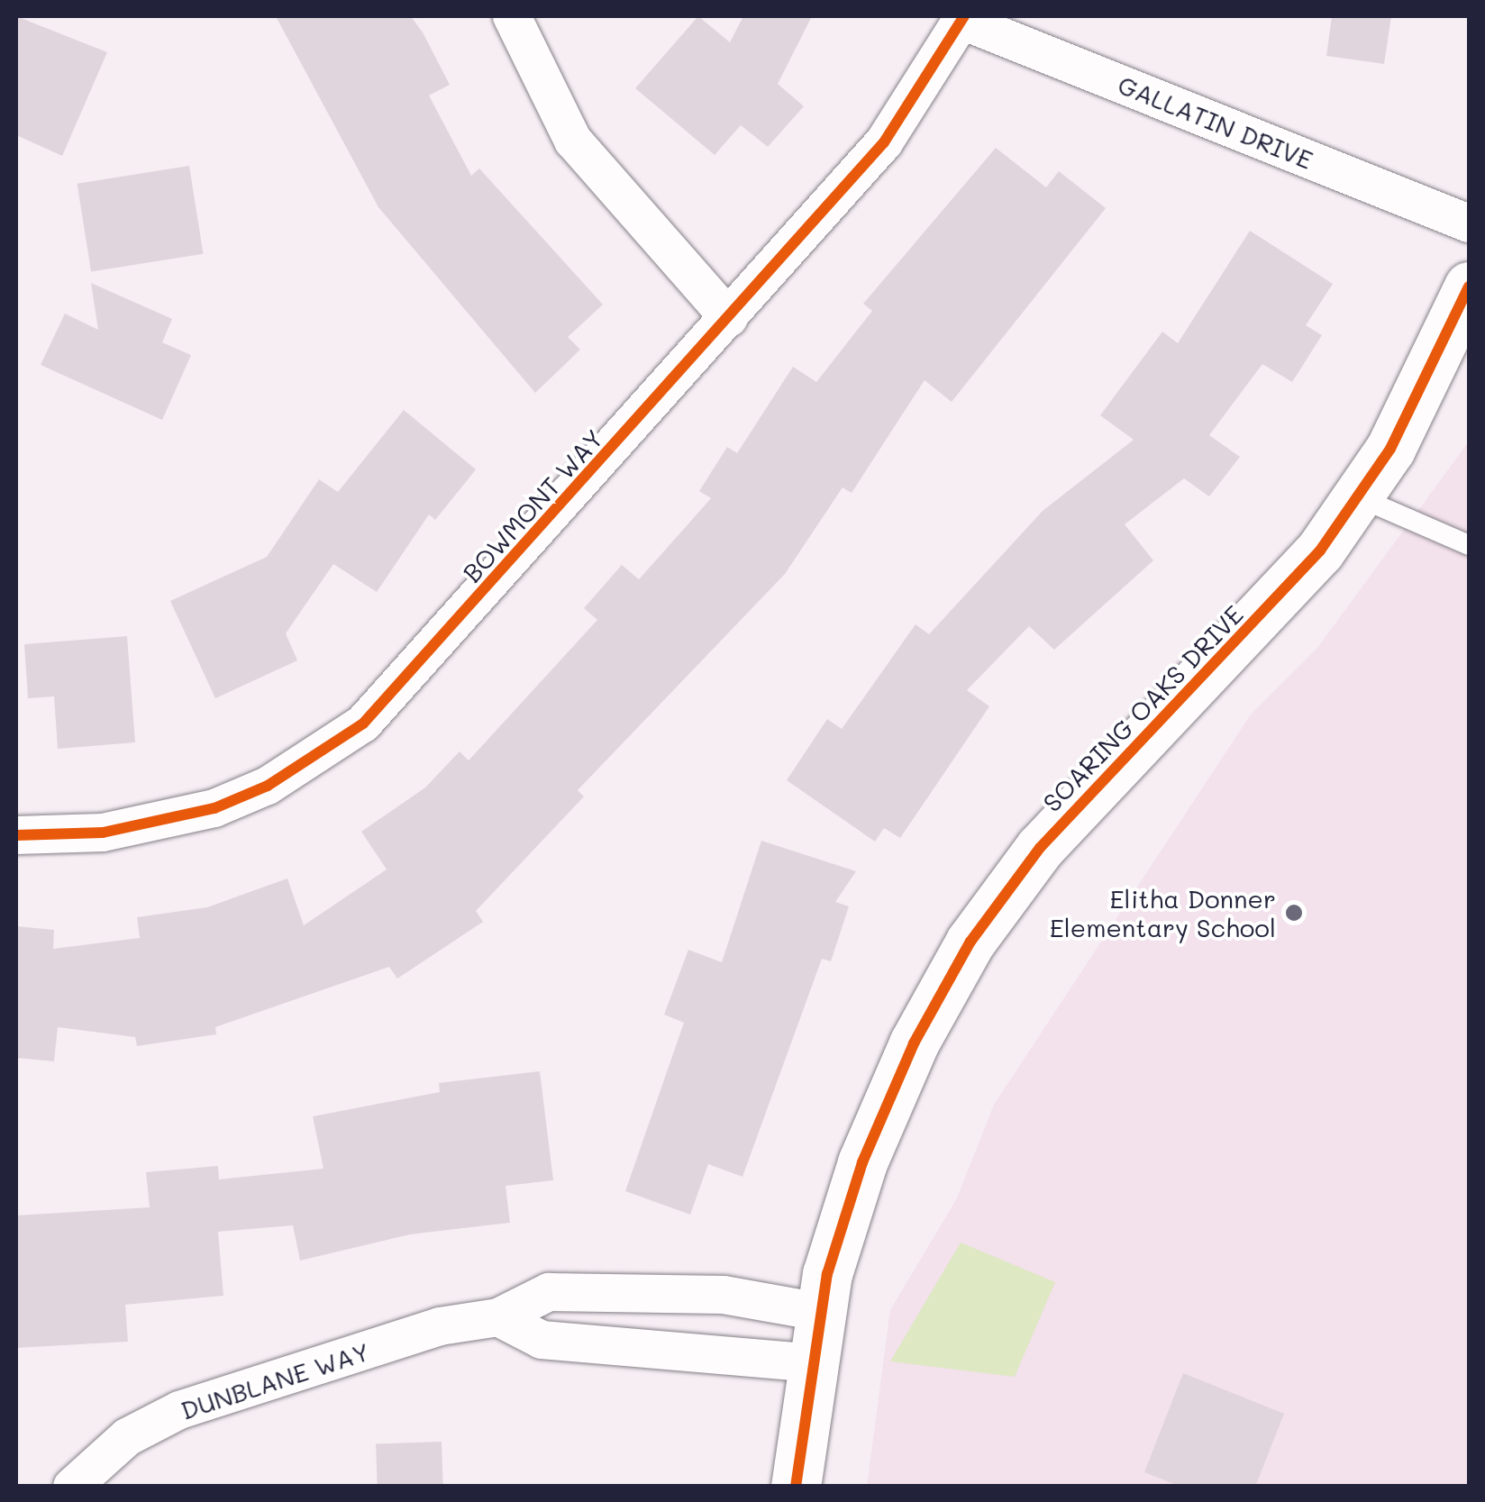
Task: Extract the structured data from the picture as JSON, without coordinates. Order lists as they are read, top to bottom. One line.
{"streets":{"street":["GALLATIN DRIVE","BOWMONT WAY","SOARING OAKS DRIVE","DUNBLANE WAY"]},"crossings":[["GALLATIN DRIVE","BOWMONT WAY"],["SOARING OAKS DRIVE","DUNBLANE WAY"]],"places":["Elitha Donner Elementary School"]}
